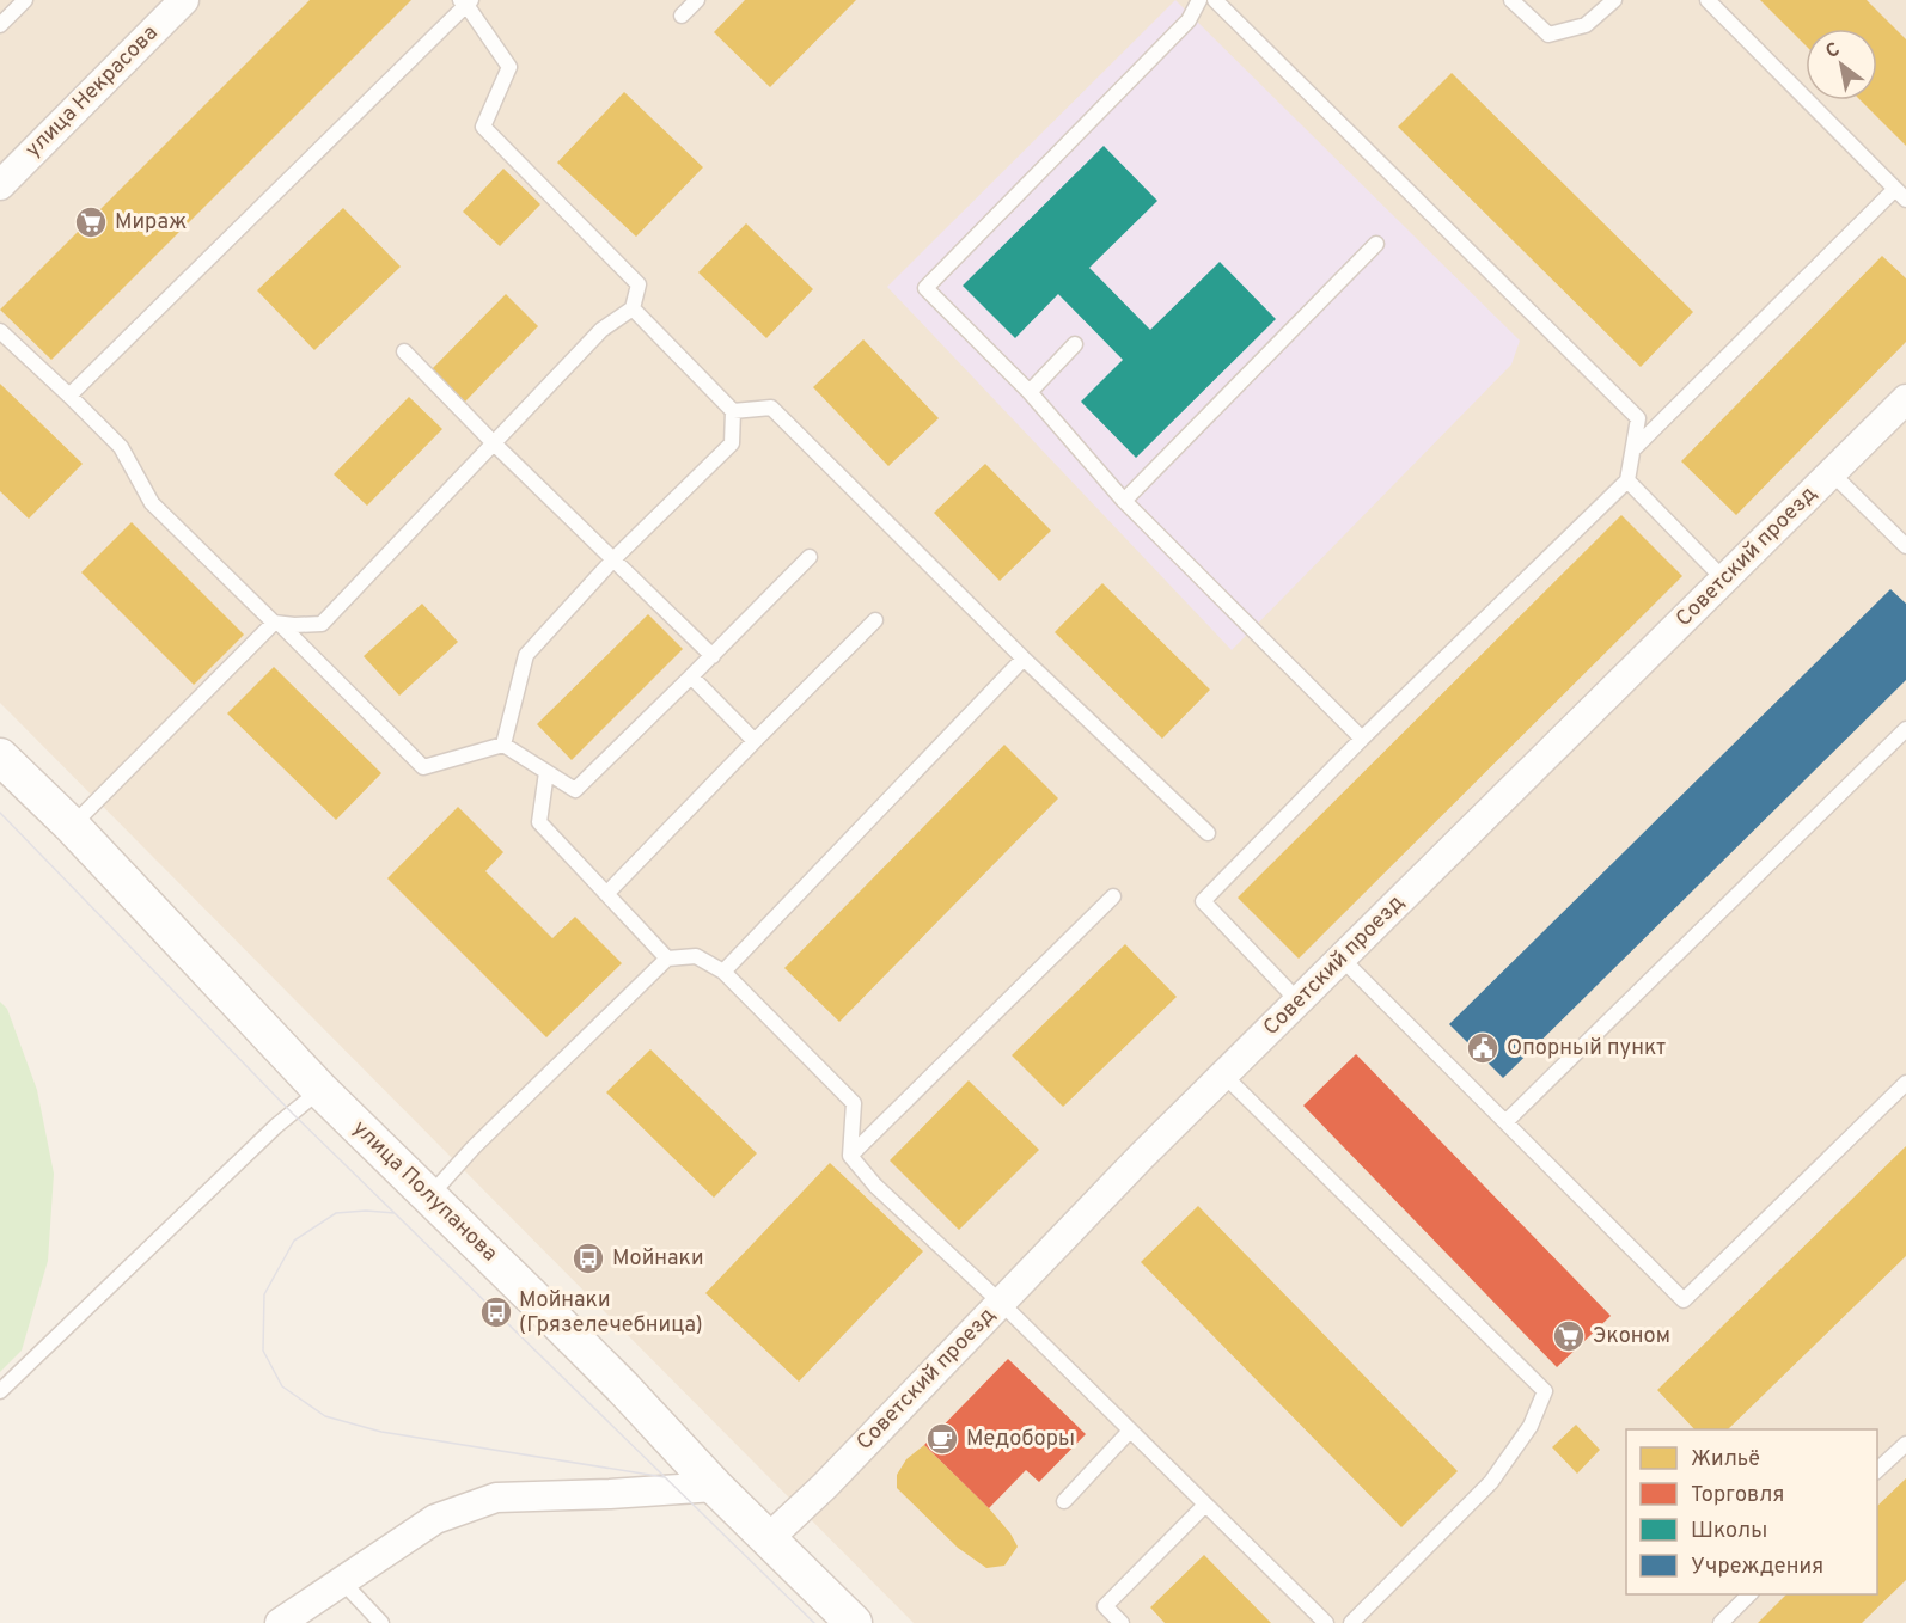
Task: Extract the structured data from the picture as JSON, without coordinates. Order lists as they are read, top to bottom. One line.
{"streets":{"street":["улица Некрасова","Советский проезд","улица Полупанова"]},"crossings":[["Советский проезд","улица Полупанова"]],"places":{"supermarket":["Мираж","Эконом"],"public building":["Опорный пункт"],"bus stop":["Мойнаки","Мойнаки (Грязелечебница)"],"cafe":["Медоборы"]},"legend":["Жильё","Торговля","Школы","Учреждения"],"north":"top left"}
